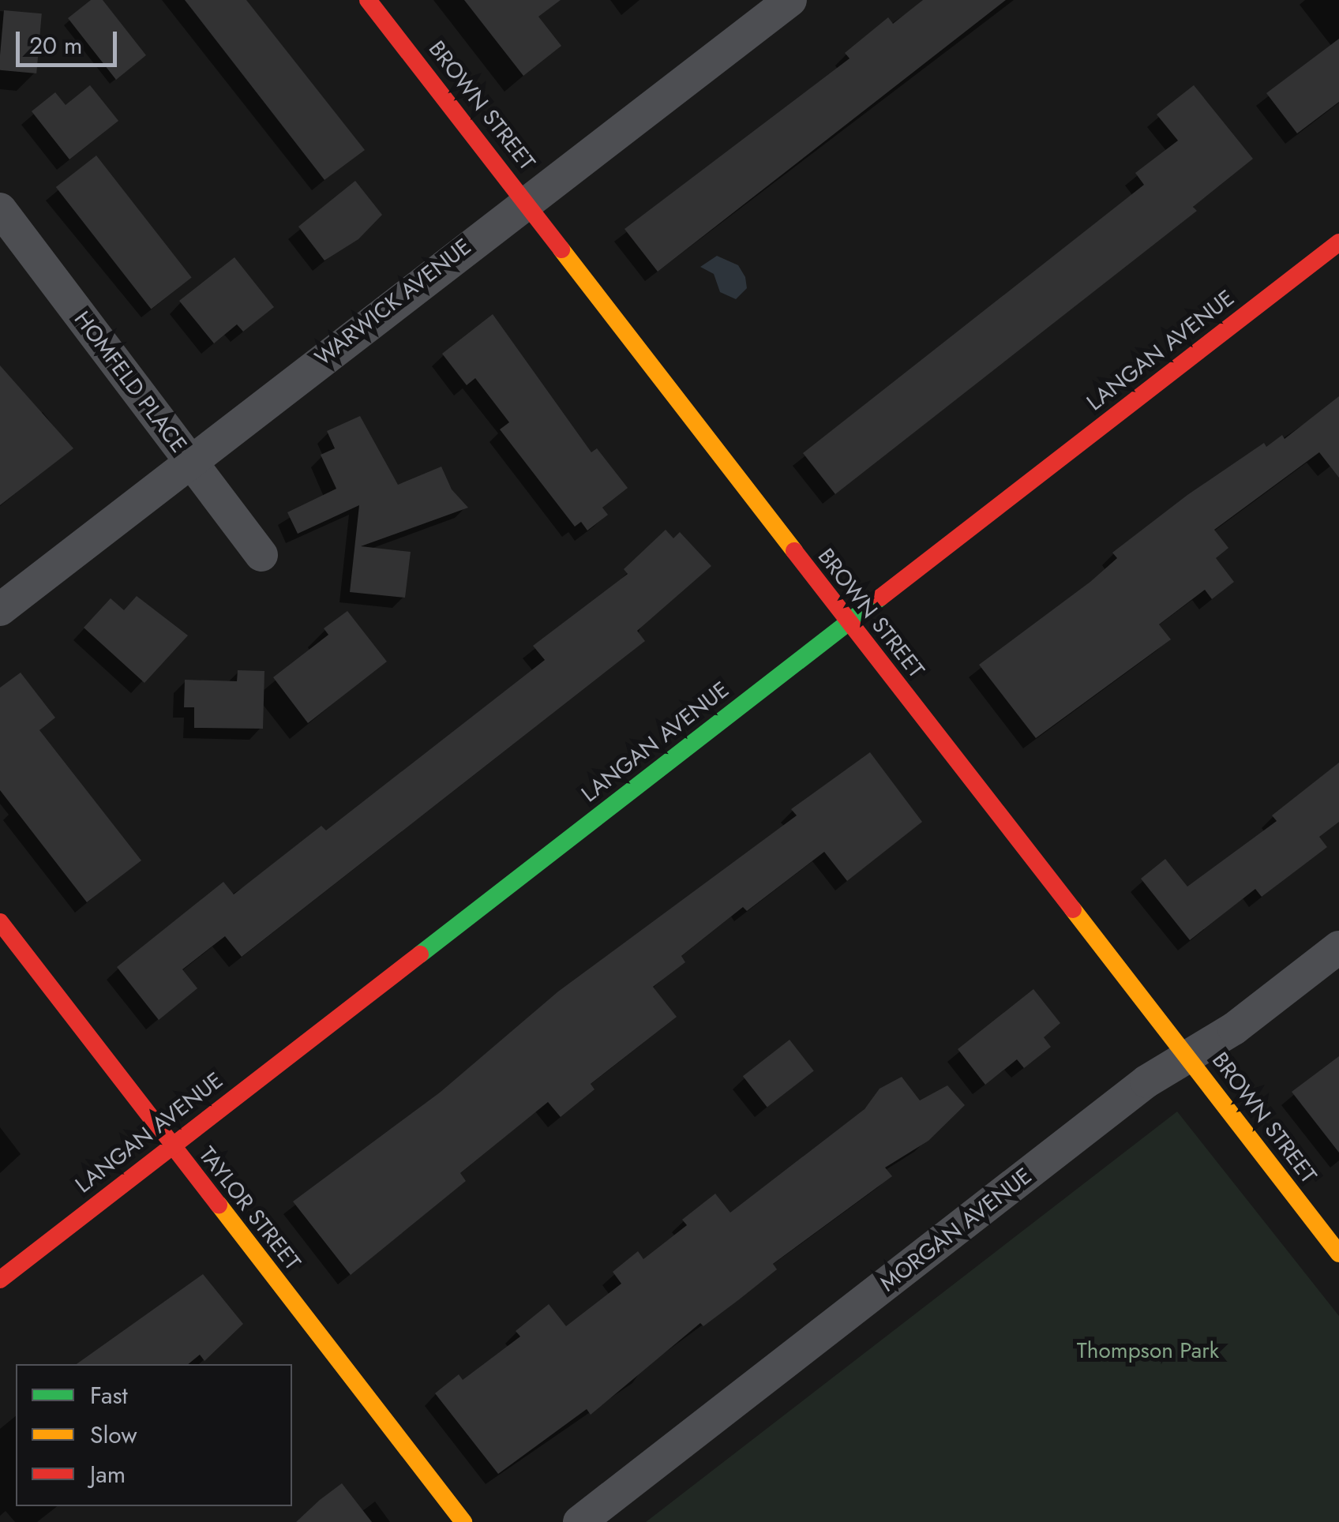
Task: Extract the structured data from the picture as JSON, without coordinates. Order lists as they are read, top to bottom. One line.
{"streets":{"street":["BROWN STREET","WARWICK AVENUE","LANGAN AVENUE","HOMFELD PLACE","TAYLOR STREET","MORGAN AVENUE"]},"crossings":[["BROWN STREET","WARWICK AVENUE"],["BROWN STREET","LANGAN AVENUE"],["BROWN STREET","MORGAN AVENUE"],["WARWICK AVENUE","HOMFELD PLACE"],["LANGAN AVENUE","TAYLOR STREET"]],"parks":["Thompson Park"],"legend":["Fast","Slow","Jam"],"scale_bar":"20 m"}
